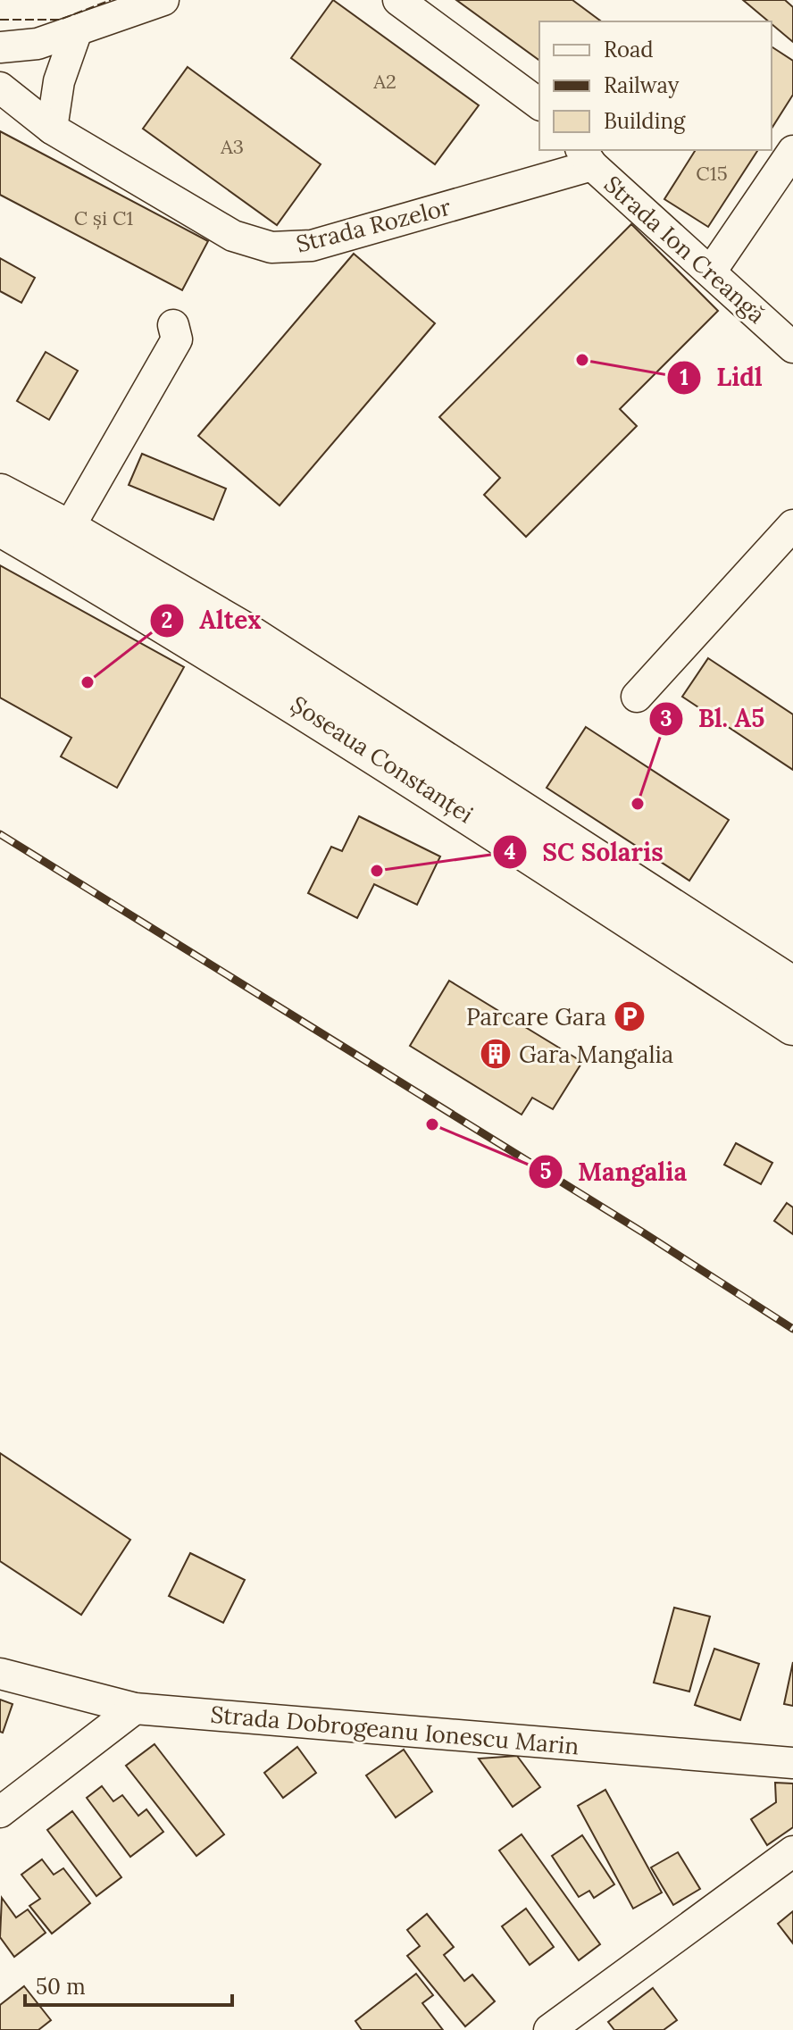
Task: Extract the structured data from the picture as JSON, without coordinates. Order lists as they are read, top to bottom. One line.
{"streets":{"main road":["Șoseaua Constanței"],"street":["Strada Rozelor","Strada Ion Creangă","Strada Dobrogeanu Ionescu Marin"]},"crossings":[["Strada Rozelor","Strada Ion Creangă"]],"places":{"other":["Lidl","Altex","Bl. A5","SC Solaris","Mangalia"],"parking":["Parcare Gara"],"building":["Gara Mangalia"]},"house_numbers":["A2","A3","C15","C și C1"],"legend":["Road","Railway","Building"],"scale_bar":"50 m"}
